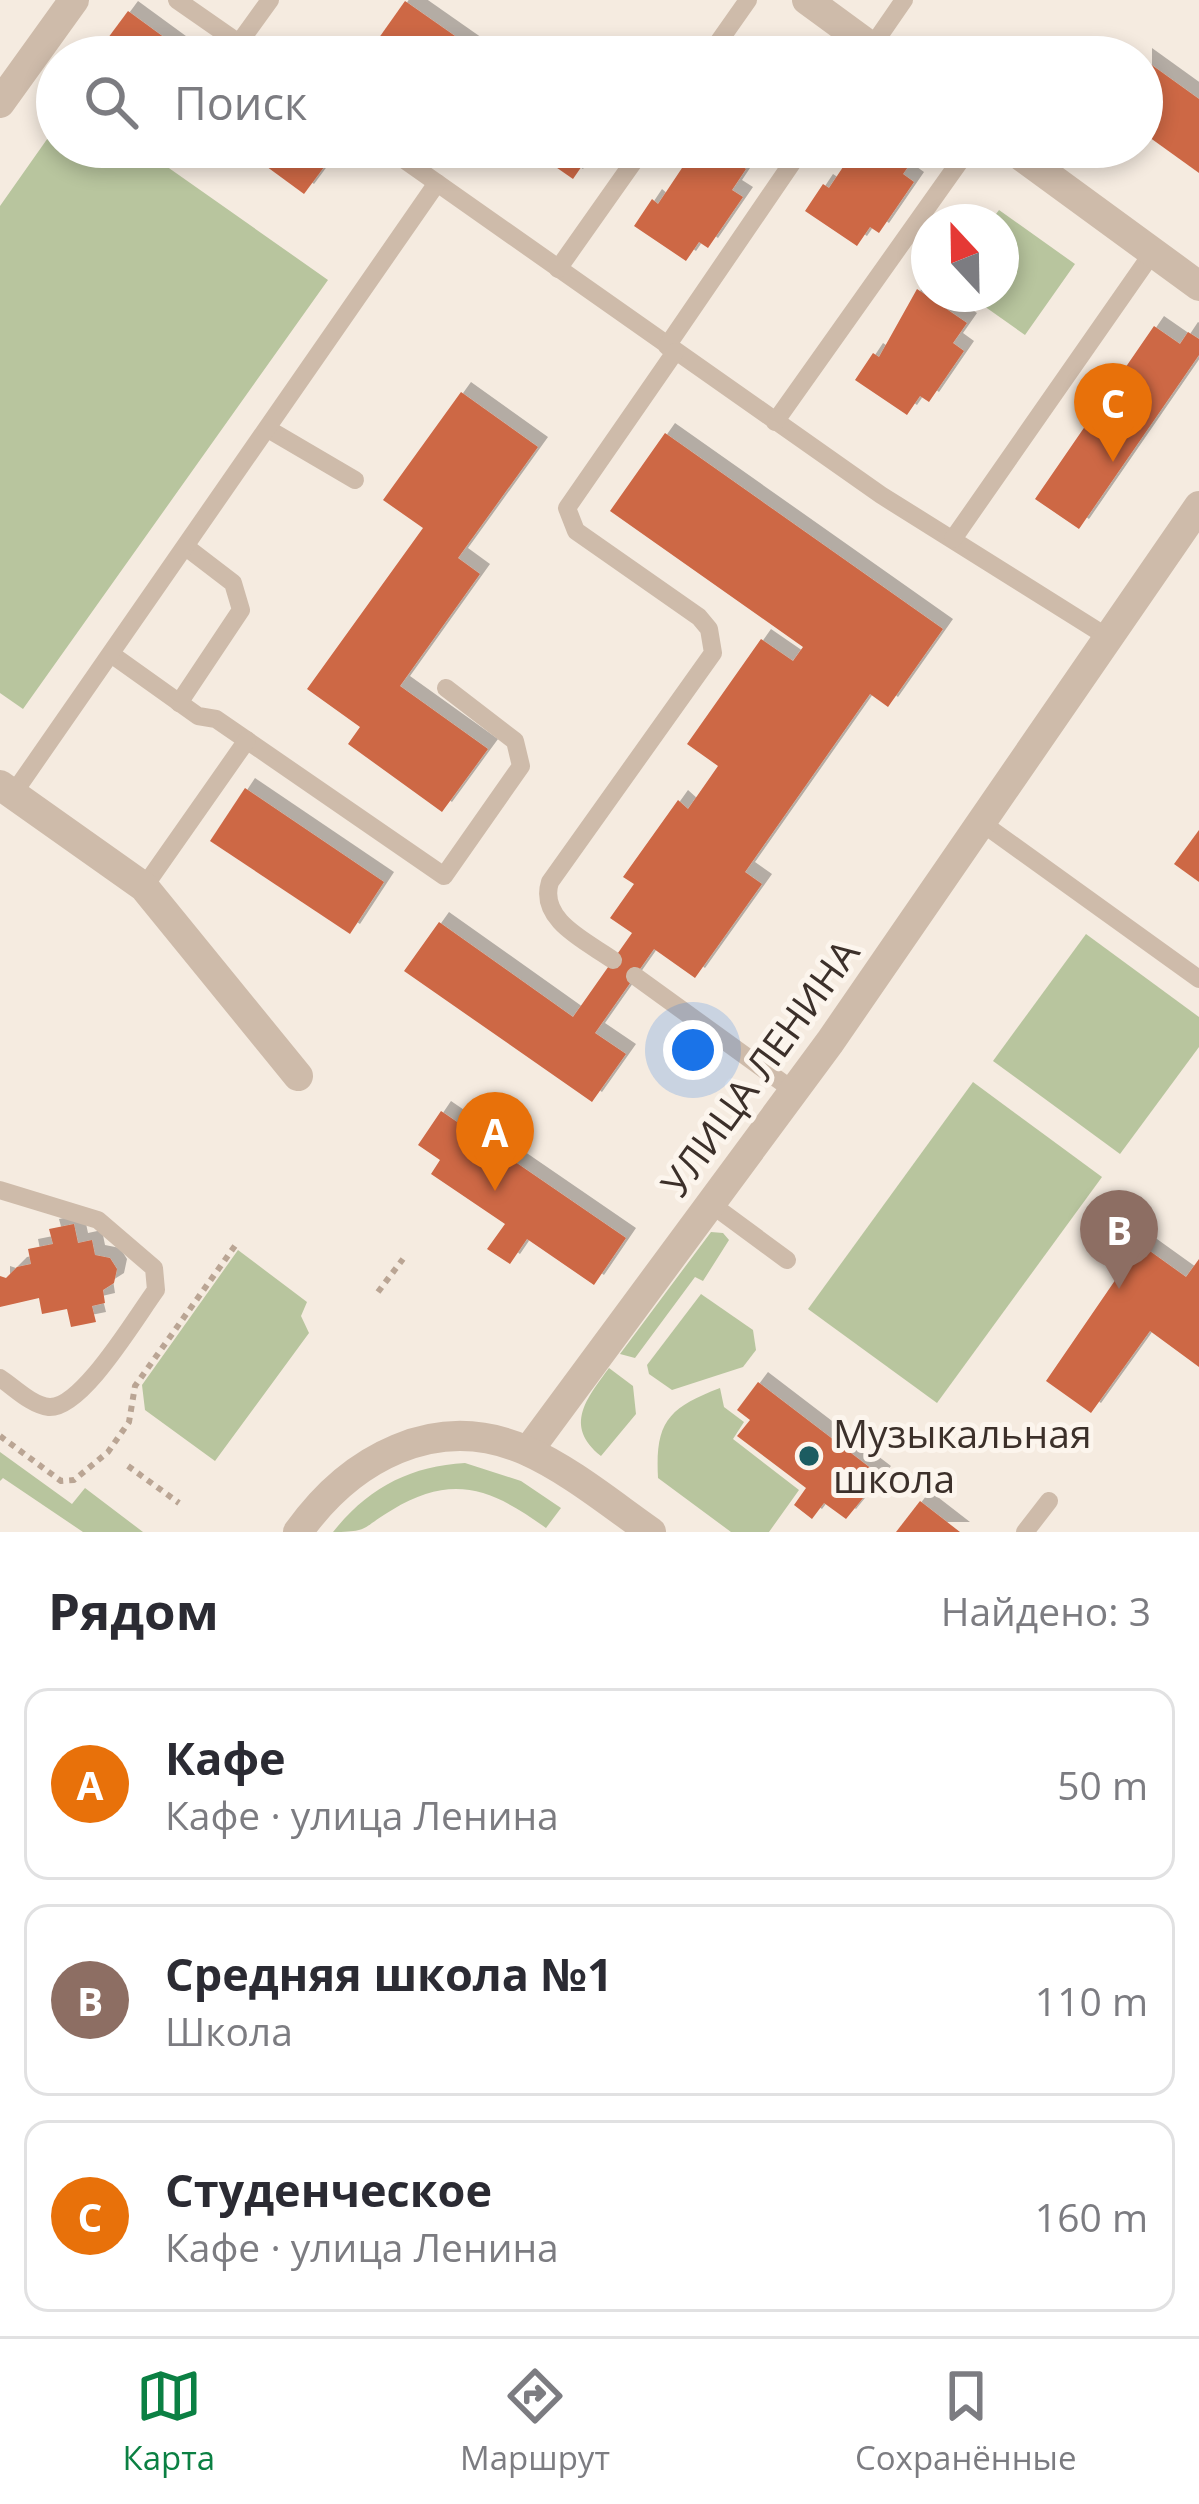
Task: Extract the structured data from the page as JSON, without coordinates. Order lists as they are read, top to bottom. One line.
{"streets":{"street":["УЛИЦА ЛЕНИНА"]},"places":["Музыкальная школа"],"north":"top","page":{"search":"Поиск","pins":["C","A","B"],"heading":["Рядом","Найдено: 3"],"list":[{"mark":"A","name":"Кафе","note":"Кафе · улица Ленина","value":"50 m"},{"mark":"B","name":"Средняя школа №1","note":"Школа","value":"110 m"},{"mark":"C","name":"Студенческое","note":"Кафе · улица Ленина","value":"160 m"}],"nav":["Карта","Маршрут","Сохранённые"]}}
